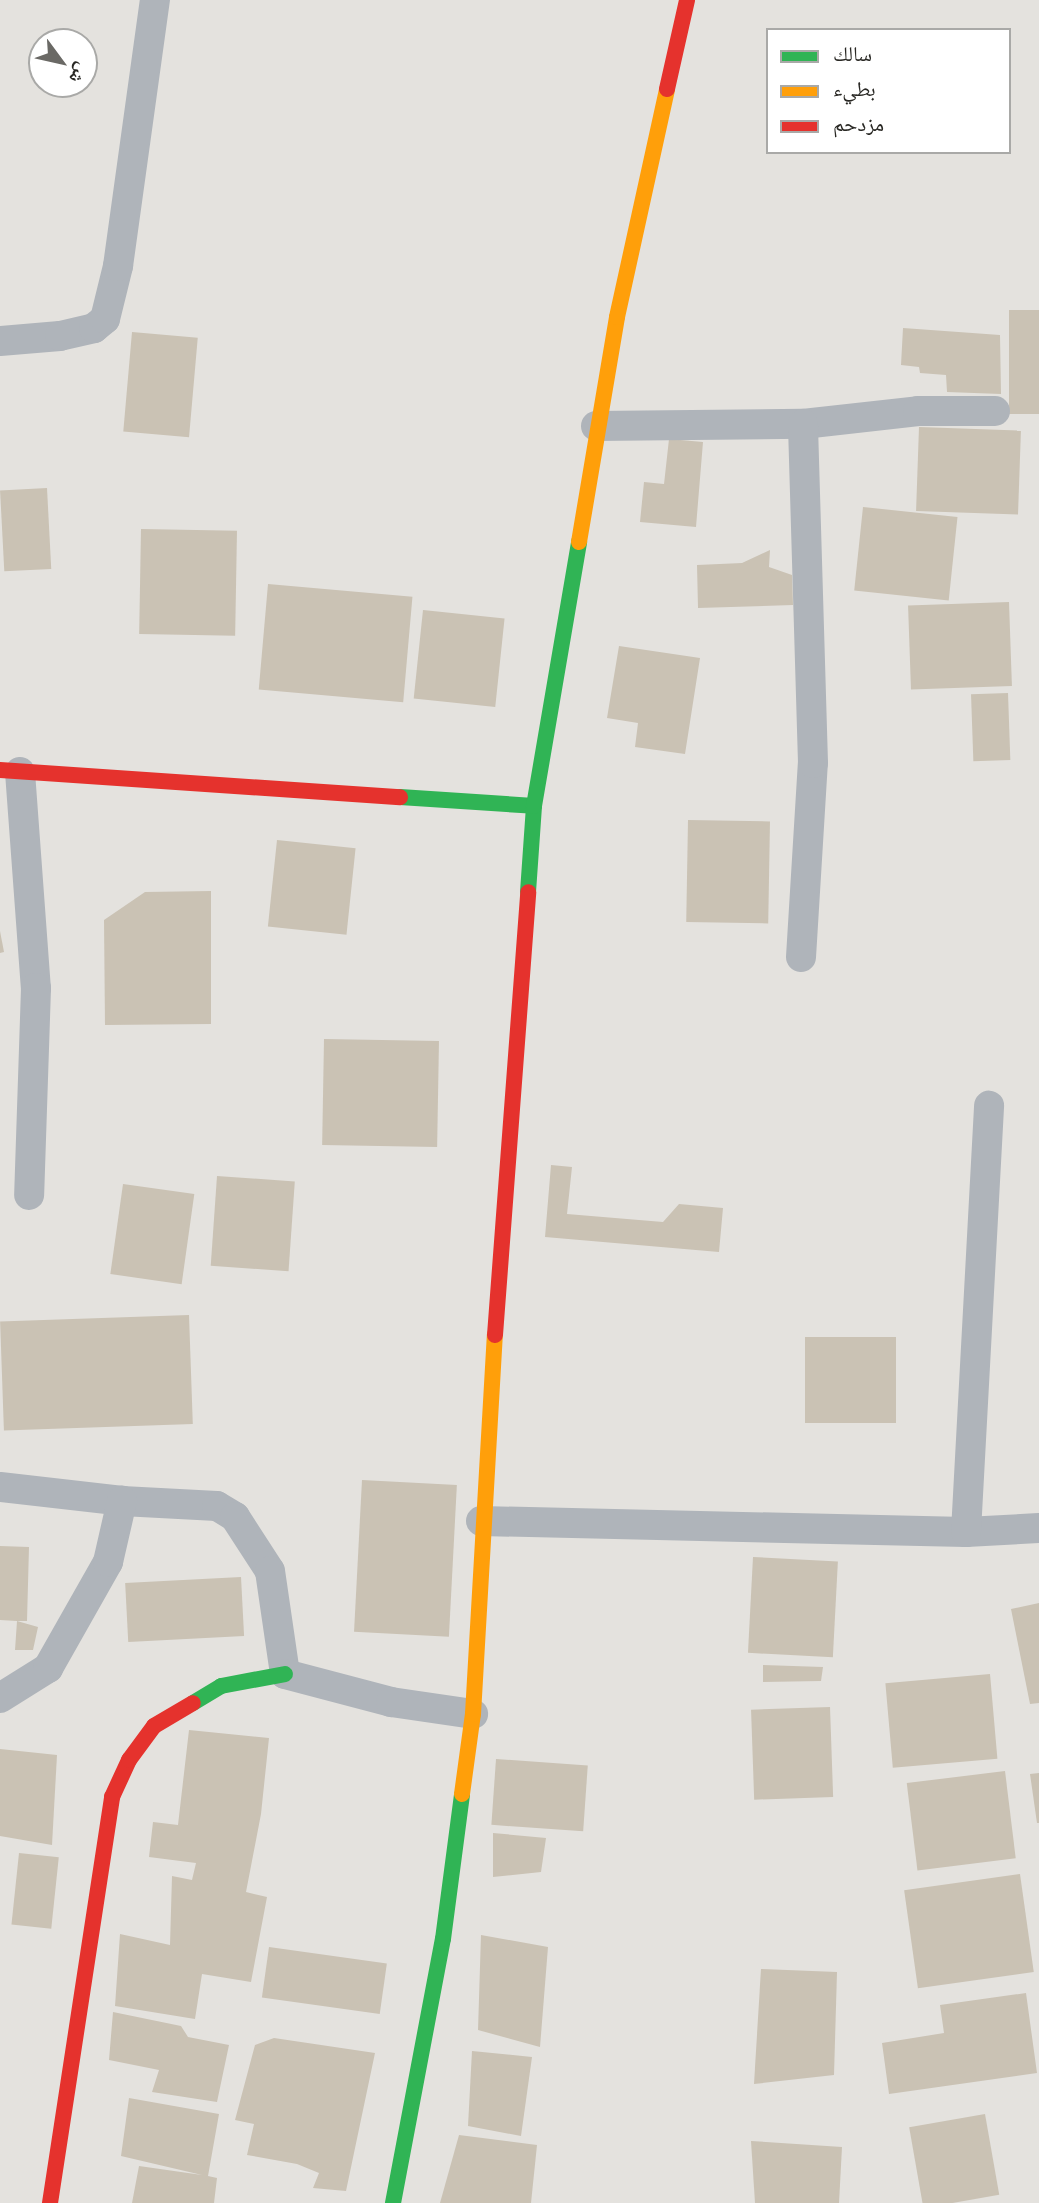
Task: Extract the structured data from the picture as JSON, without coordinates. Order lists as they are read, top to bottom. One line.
{"legend":["سالك","بطيء","مزدحم"],"north":"bottom right"}
